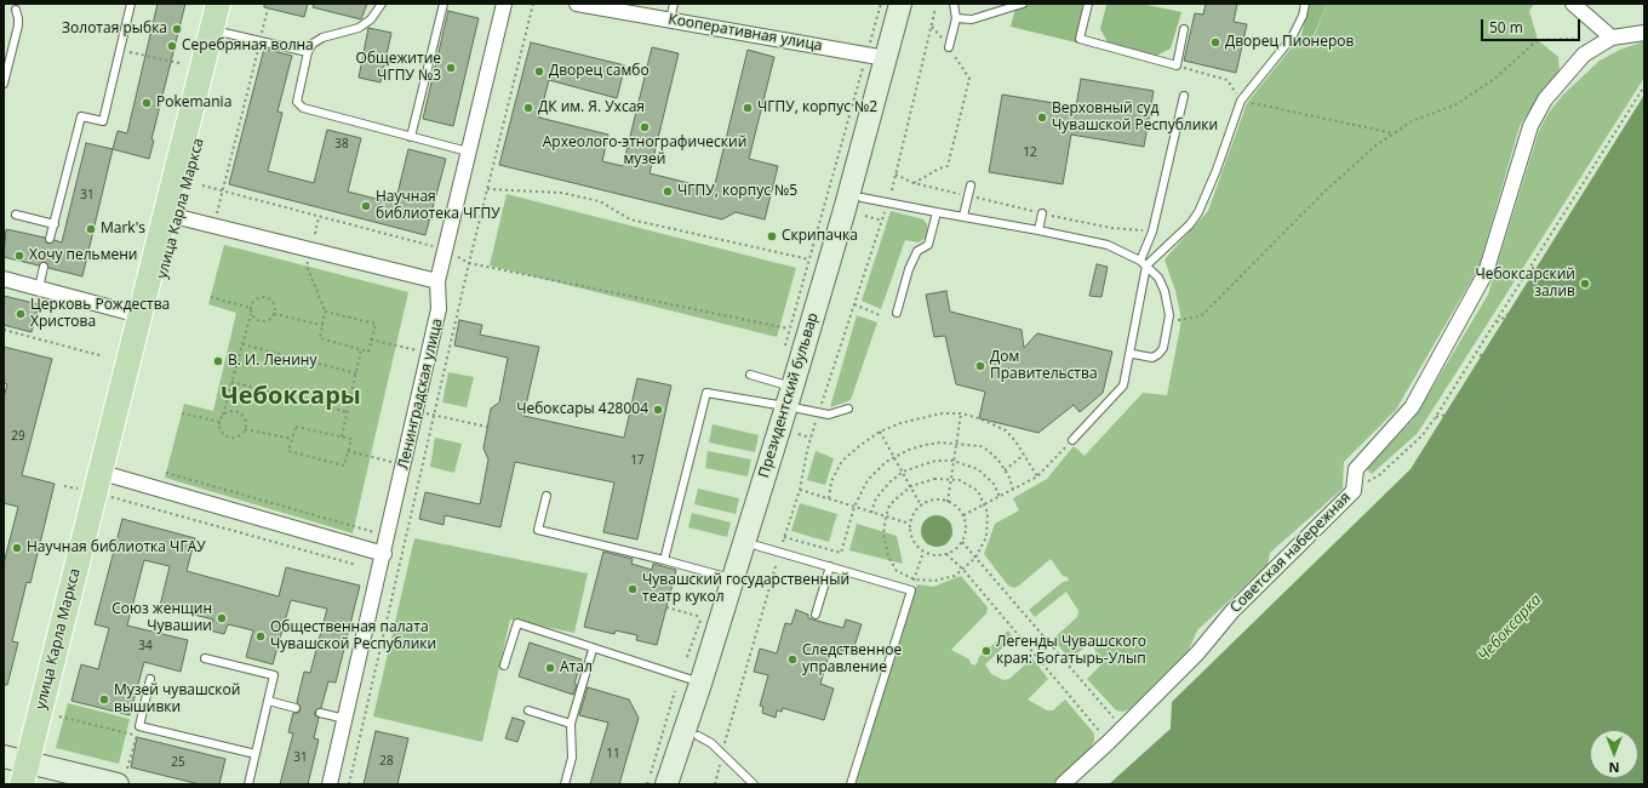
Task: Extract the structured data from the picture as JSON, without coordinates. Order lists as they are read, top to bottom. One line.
{"streets":{"main road":["улица Карла Маркса","Президентский бульвар"],"street":["Кооперативная улица","Ленинградская улица","Советская набережная"]},"crossings":[["Кооперативная улица","Президентский бульвар"]],"districts":["Чебоксары"],"water":["Чебоксарка"],"places":["Золотая рыбка","Дворец Пионеров","Серебряная волна","Общежитие ЧГПУ №3","Дворец самбо","Pokemania","ДК им. Я. Ухсая","ЧГПУ, корпус №2","Верховный суд Чувашской Республики","Археолого-этнографический музей","ЧГПУ, корпус №5","Научная библиотека ЧГПУ","Mark's","Скрипачка","Хочу пельмени","Чебоксарский залив","Церковь Рождества Христова","В. И. Ленину","Дом Правительства","Чебоксары 428004","Научная библиотка ЧГАУ","Чувашский государственный театр кукол","Союз женщин Чувашии","Общественная палата Чувашской Республики","Легенды Чувашского края: Богатырь-Улып","Следственное управление","Атал","Музей чувашской вышивки"],"house_numbers":["38","12","31","29","17","34","11","31","28","25"],"scale_bar":"50 m","north":"bottom"}
